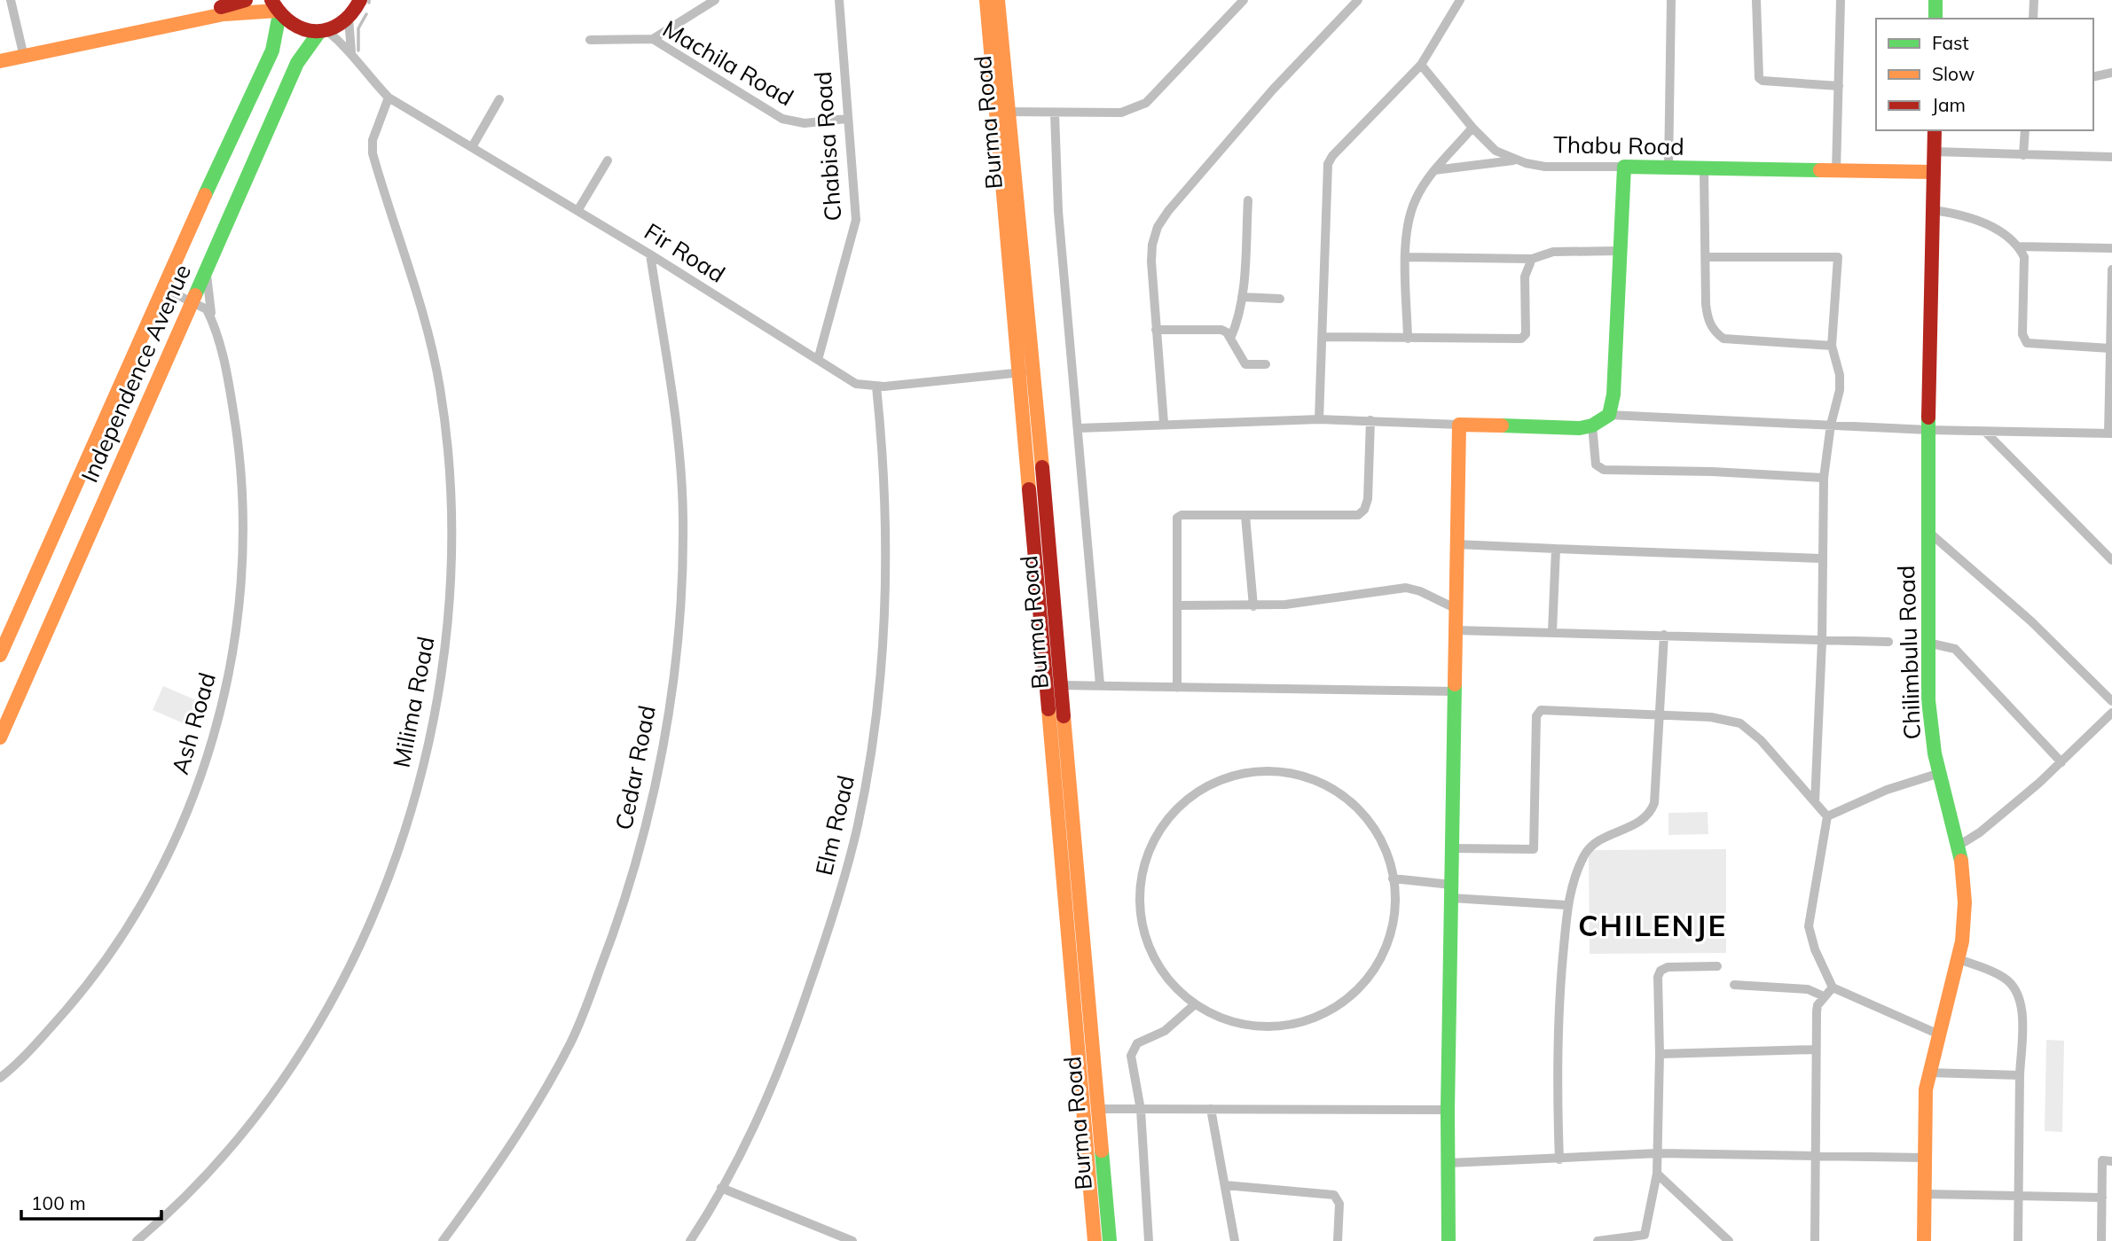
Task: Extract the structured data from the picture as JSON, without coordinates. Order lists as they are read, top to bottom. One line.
{"streets":{"main road":["Burma Road","Thabu Road","Independence Avenue","Chilimbulu Road"],"street":["Machila Road","Chabisa Road","Fir Road","Milima Road","Ash Road","Cedar Road","Elm Road"]},"crossings":[["Machila Road","Chabisa Road"],["Burma Road","Fir Road"],["Thabu Road","Chilimbulu Road"],["Chabisa Road","Fir Road"],["Fir Road","Independence Avenue"],["Fir Road","Milima Road"],["Fir Road","Cedar Road"],["Fir Road","Elm Road"],["Independence Avenue","Ash Road"]],"districts":["CHILENJE"],"legend":["Fast","Slow","Jam"],"scale_bar":"100 m"}
